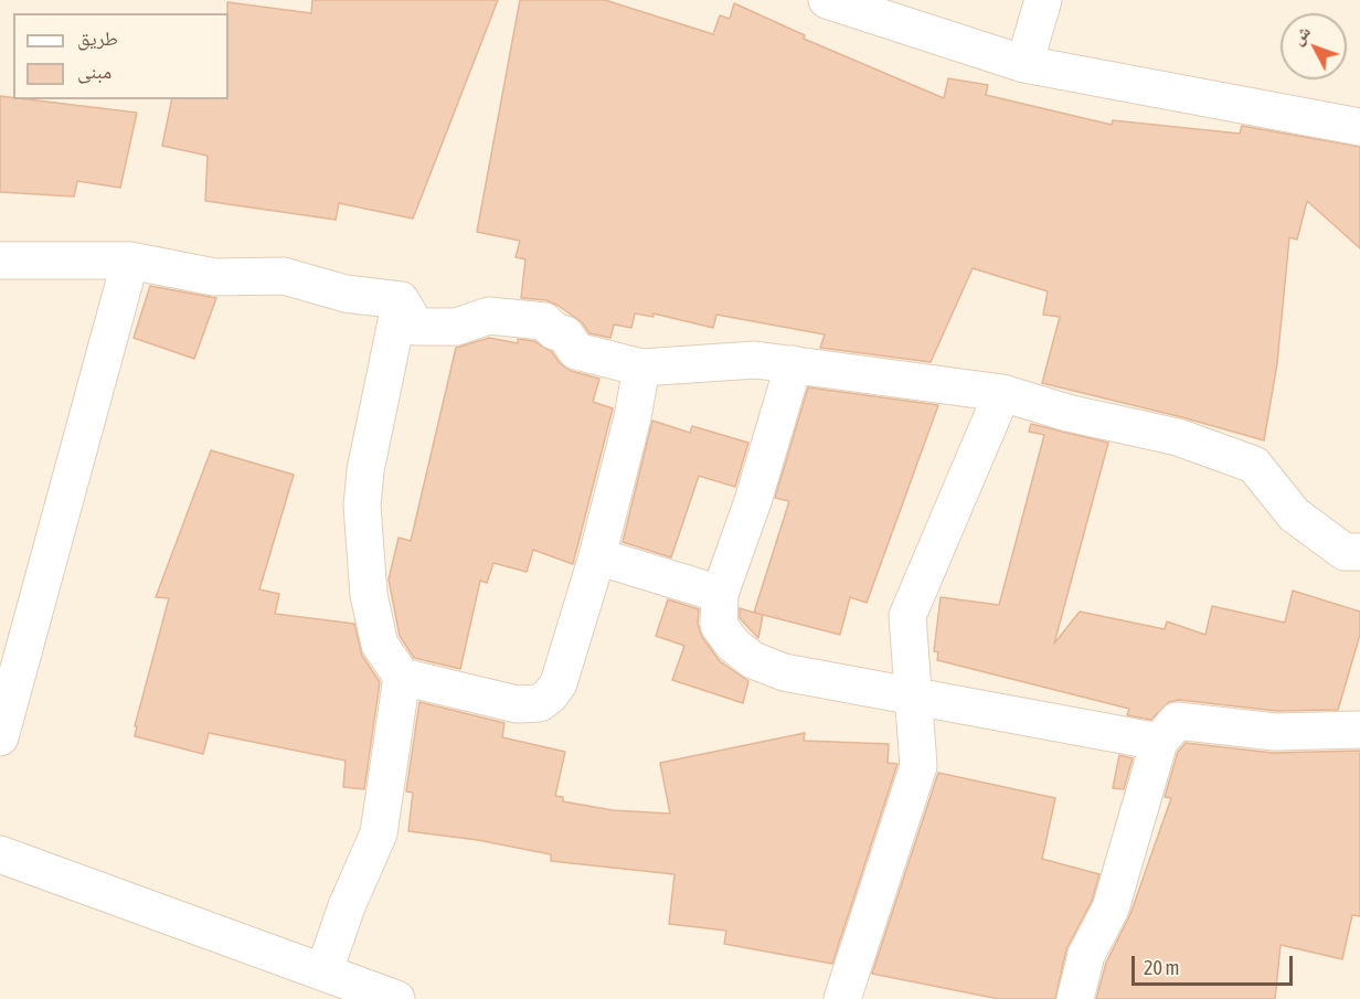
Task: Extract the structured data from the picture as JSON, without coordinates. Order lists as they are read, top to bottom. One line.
{"legend":["طريق","مبنى"],"scale_bar":"20 m","north":"top left"}
